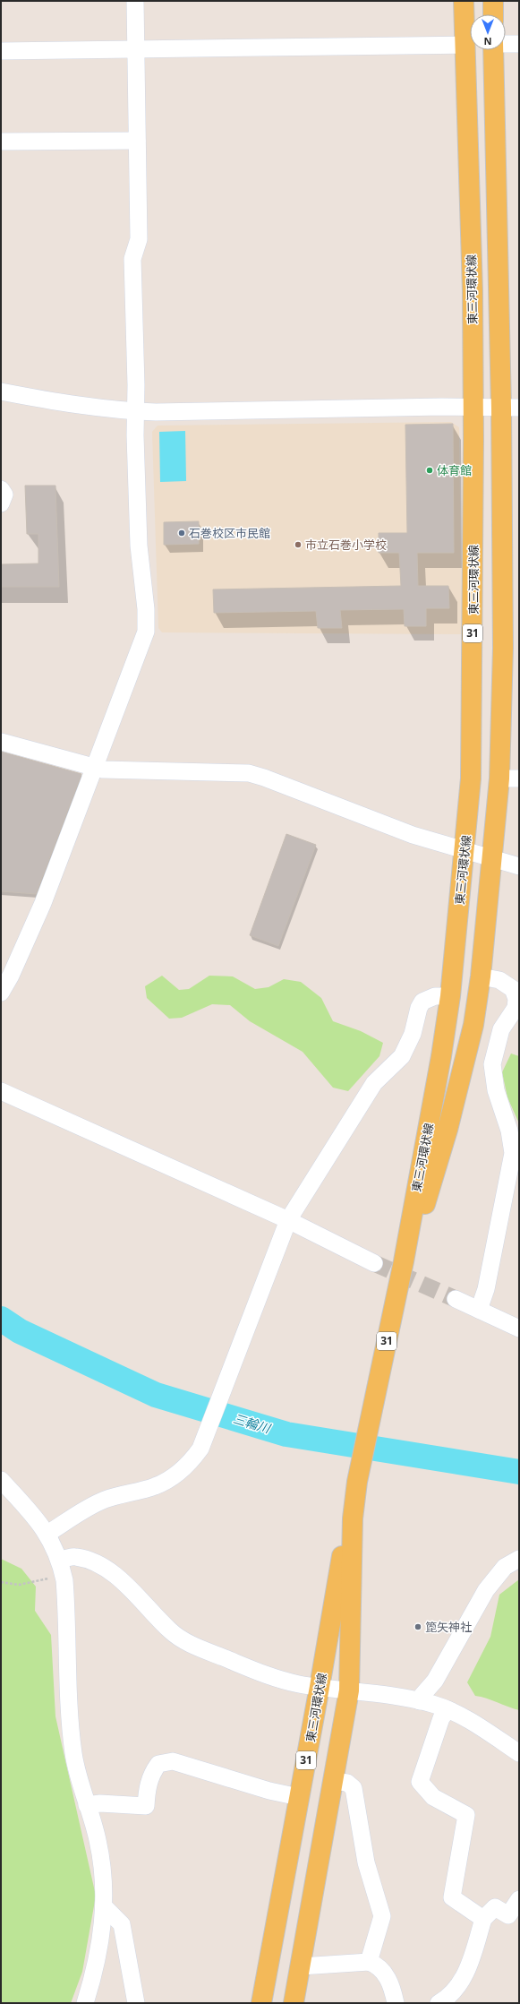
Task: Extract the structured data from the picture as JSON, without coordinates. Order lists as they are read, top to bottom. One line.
{"streets":{"main road":["東三河環状線","31"]},"water":["三輪川"],"places":["体育館","石巻校区市民館","市立石巻小学校","箆矢神社"],"north":"bottom"}
